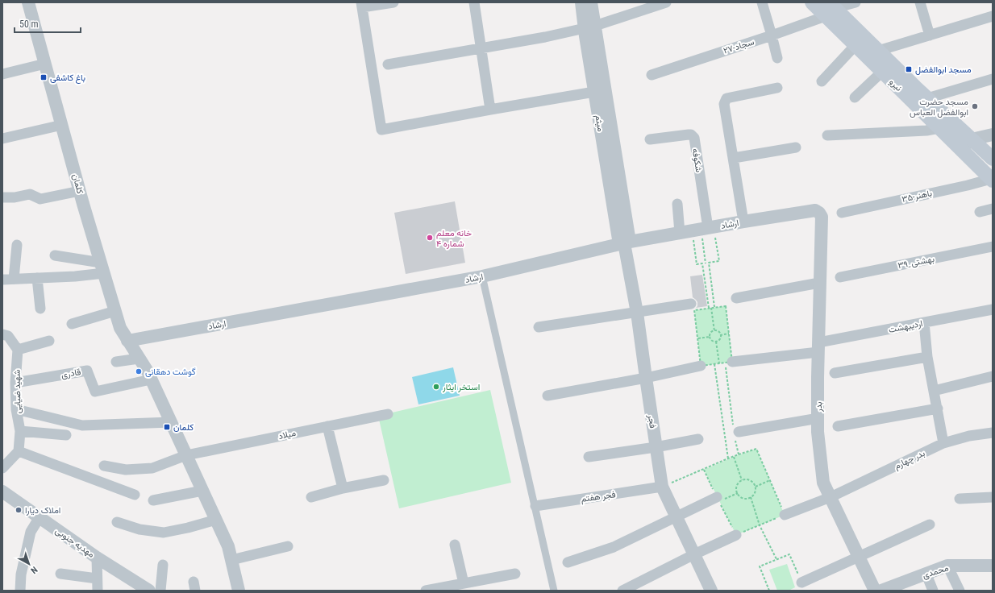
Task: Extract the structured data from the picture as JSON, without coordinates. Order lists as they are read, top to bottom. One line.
{"streets":{"main road":["نیرو"],"street":["۲۷-سجاد","میثم","شکوفه","کلمان","۳۵-باهنر","ارشاد","۳۹_بهشتی","اردیبهشت","قادری","شهید ضیایی","بدر","فجر","میلاد","بدر چهارم","فجر هفتم","مهدیه جنوبی","محمدی"]},"crossings":[["۲۷-سجاد","نیرو"],["نیرو","۳۵-باهنر"],["میثم","ارشاد"],["میثم","فجر"],["شکوفه","ارشاد"],["کلمان","ارشاد"],["کلمان","قادری"],["کلمان","میلاد"],["ارشاد","بدر"],["ارشاد","فجر"],["اردیبهشت","بدر"],["قادری","شهید ضیایی"],["بدر","بدر چهارم"],["بدر","محمدی"],["فجر","فجر هفتم"]],"places":{"transit":["مسجد ابوالفضل","باغ کاشفی","کلمان"],"other":["مسجد حضرت ابوالفضل العباس","خانه معلم شماره ۴","گوشت دهقانی","استخر ایثار","املاک دیارا"]},"scale_bar":"50 m","north":"bottom right"}
